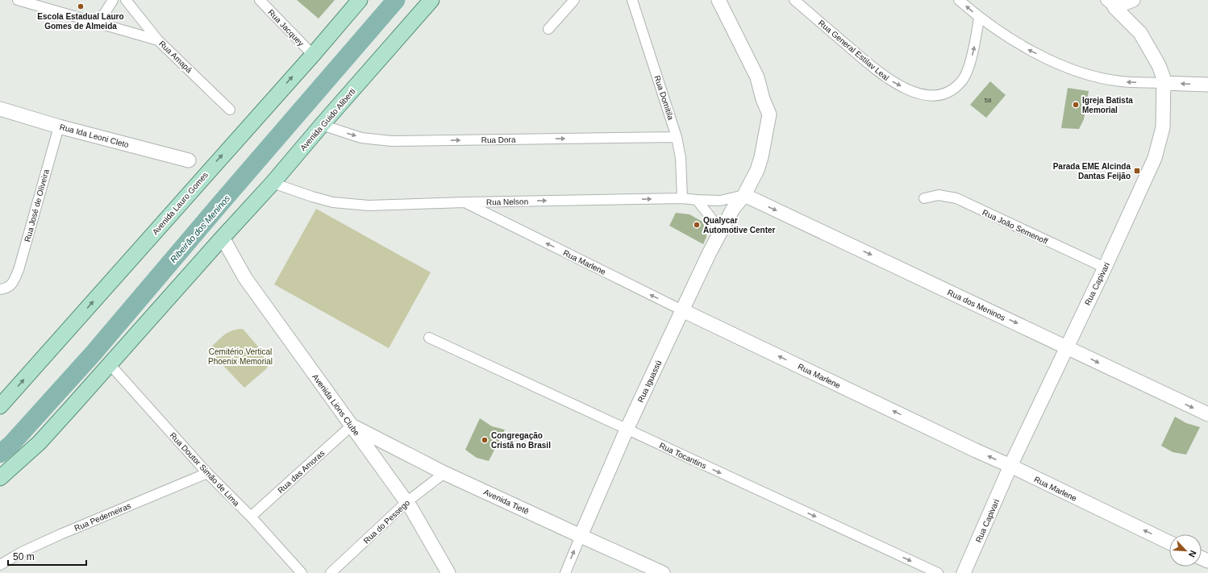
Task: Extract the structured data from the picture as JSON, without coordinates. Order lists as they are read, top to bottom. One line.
{"streets":{"main road":["Avenida Guido Aliberti","Avenida Lauro Gomes"],"street":["Rua Jacquey","Rua General Estilav Leal","Rua Amapá","Rua Domitila","Rua Ida Leoni Cleto","Rua Dora","Rua Nelson","Rua José de Oliveira","Rua João Semenoff","Rua Marlene","Rua Capivari","Rua dos Meninos","Rua Iguassú","Avenida Lions Clube","Rua Tocantins","Rua Doutor Simão de Lima","Rua das Amoras","Avenida Tietê","Rua Pederneiras","Rua do Pessego"]},"crossings":[["Rua Jacquey","Avenida Lauro Gomes"],["Rua Domitila","Rua Dora"],["Rua Domitila","Rua Nelson"],["Avenida Guido Aliberti","Rua Dora"],["Avenida Guido Aliberti","Rua Nelson"],["Avenida Guido Aliberti","Avenida Lions Clube"],["Rua Ida Leoni Cleto","Rua José de Oliveira"],["Rua Nelson","Rua Marlene"],["Rua Nelson","Rua dos Meninos"],["Rua Nelson","Rua Iguassú"],["Rua João Semenoff","Rua Capivari"],["Rua Marlene","Rua Capivari"],["Rua Marlene","Rua Iguassú"],["Rua Capivari","Rua dos Meninos"],["Rua dos Meninos","Rua Iguassú"],["Rua Iguassú","Rua Tocantins"],["Rua Iguassú","Avenida Tietê"],["Avenida Lions Clube","Rua das Amoras"],["Avenida Lions Clube","Avenida Tietê"],["Avenida Lions Clube","Rua do Pessego"],["Rua Doutor Simão de Lima","Rua das Amoras"],["Rua Doutor Simão de Lima","Rua Pederneiras"],["Rua das Amoras","Avenida Tietê"],["Avenida Tietê","Rua do Pessego"]],"one_way":["Rua Dora","Rua Nelson","Rua Marlene","Rua dos Meninos","Rua Tocantins"],"water":["Ribeirão dos Meninos"],"parks":["Cemitério Vertical Phoenix Memorial"],"places":{"other":["Escola Estadual Lauro Gomes de Almeida","Igreja Batista Memorial","Qualycar Automotive Center","Congregação Cristã no Brasil"],"transit":["Parada EME Alcinda Dantas Feijão"]},"house_numbers":["58"],"scale_bar":"50 m","north":"bottom right"}
